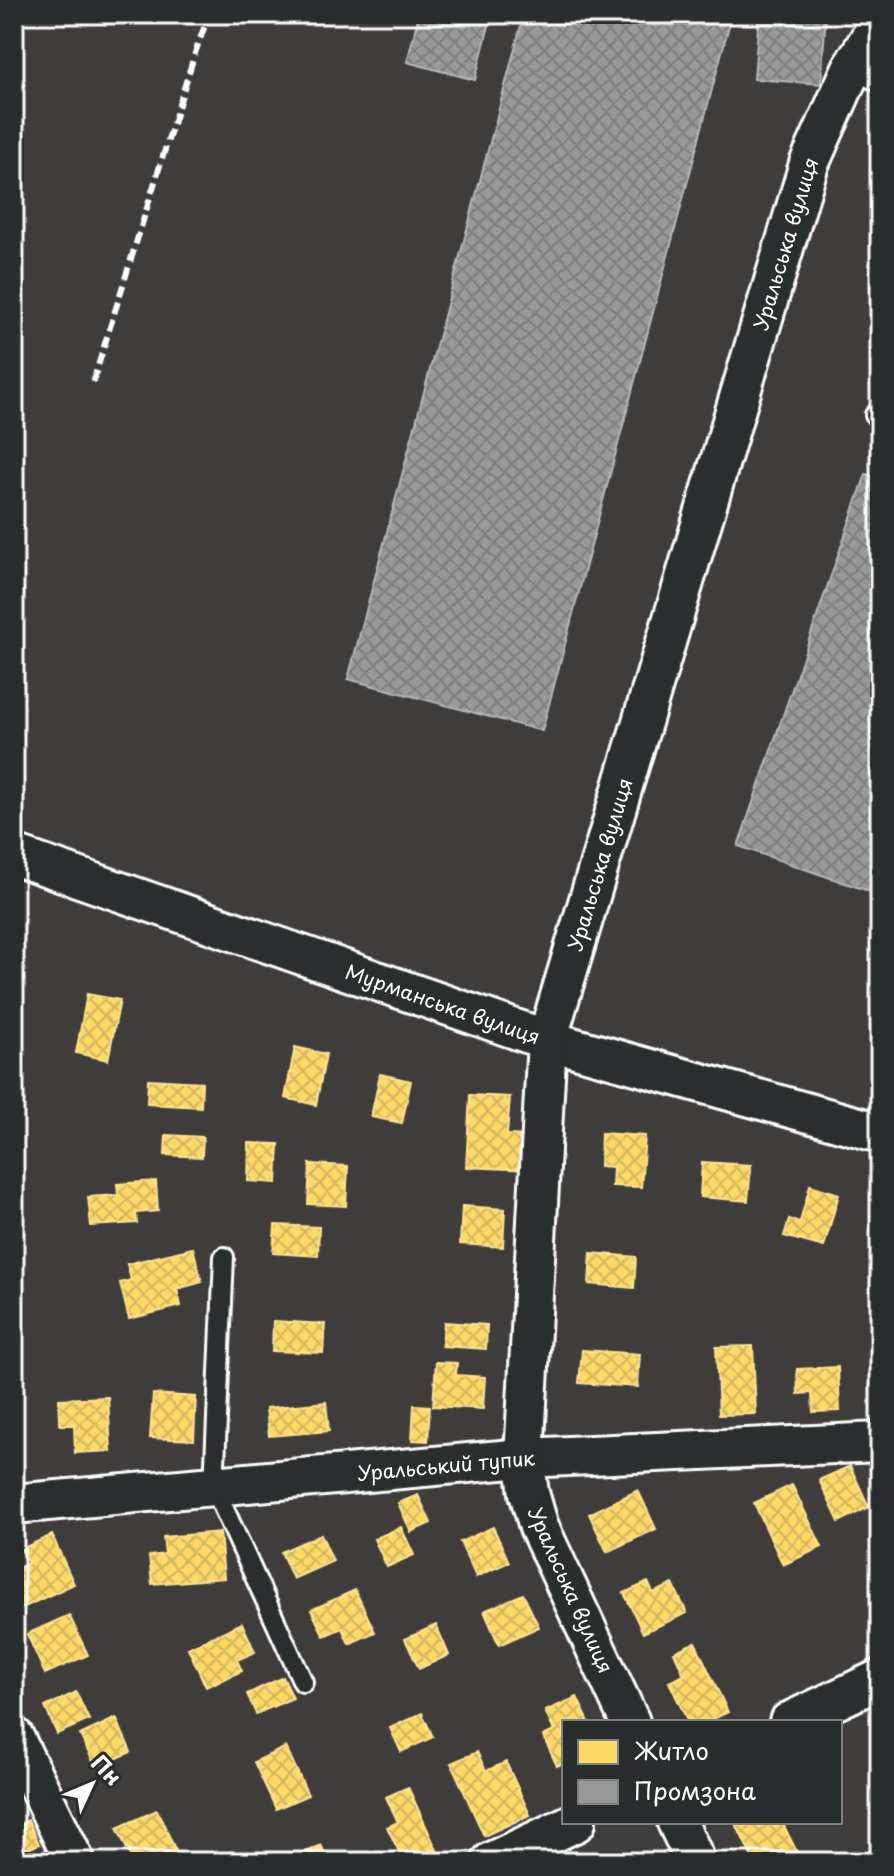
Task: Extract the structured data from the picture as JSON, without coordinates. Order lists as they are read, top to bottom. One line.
{"streets":{"street":["Уральська вулиця","Мурманська вулиця","Уральський тупик"]},"crossings":[["Уральська вулиця","Мурманська вулиця"],["Уральська вулиця","Уральський тупик"]],"legend":["Житло","Промзона"],"north":"top right"}
